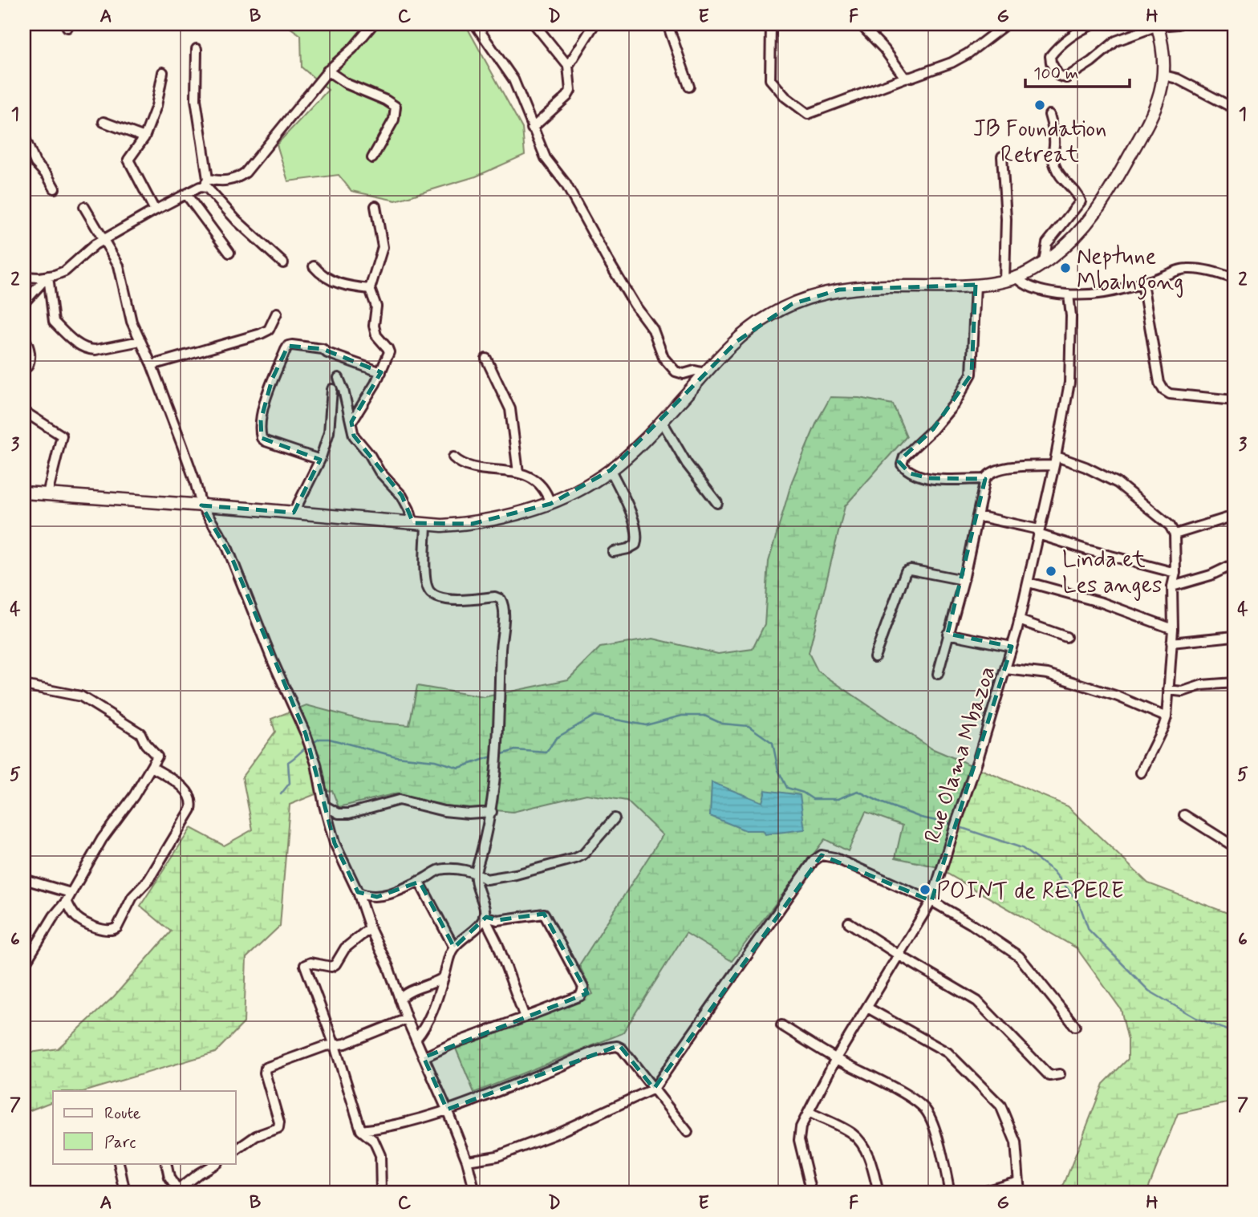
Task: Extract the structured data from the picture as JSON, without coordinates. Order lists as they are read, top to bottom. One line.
{"streets":{"street":["Rue Olama Mbazoa"]},"places":["JB Foundation Retreat","Neptune Mbalngong","Linda et Les anges","POINT de REPERE"],"legend":["Route","Parc"],"scale_bar":"100 m","grid":{"columns":["A","B","C","D","E","F","G","H"],"rows":["1","2","3","4","5","6","7"]}}
